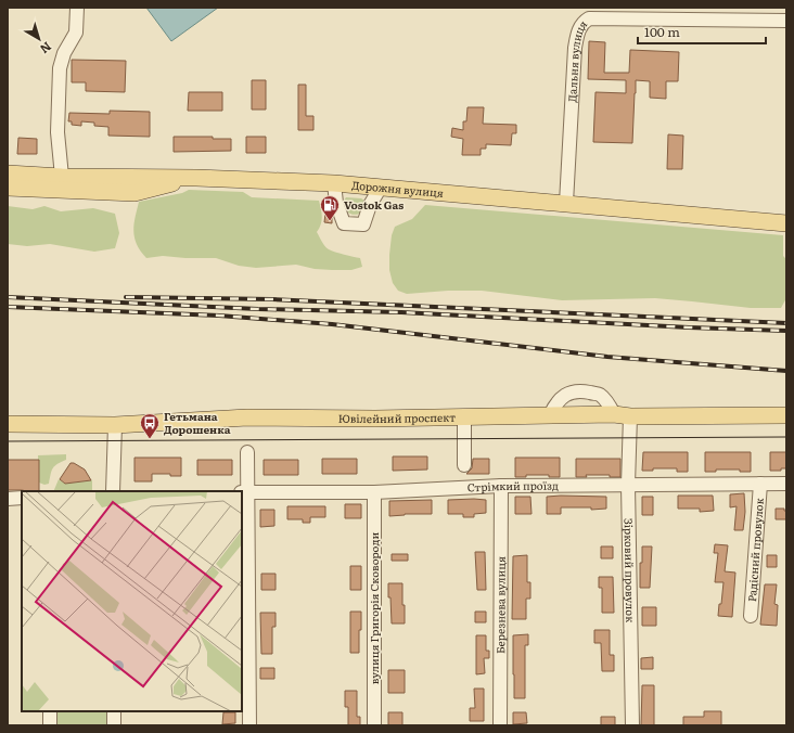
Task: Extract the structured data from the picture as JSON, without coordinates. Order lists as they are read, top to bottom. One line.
{"streets":{"main road":["Дорожня вулиця","Ювілейний проспект"],"street":["Дальня вулиця","Стрімкий проїзд","Радісний провулок","Зірковий провулок","Березнева вулиця","вулиця Григорія Сковороди"]},"crossings":[["Дальня вулиця","Дорожня вулиця"],["Ювілейний проспект","Зірковий провулок"],["Стрімкий проїзд","Радісний провулок"],["Стрімкий проїзд","Зірковий провулок"],["Стрімкий проїзд","Березнева вулиця"],["Стрімкий проїзд","вулиця Григорія Сковороди"]],"places":{"fuel station":["Vostok Gas"],"bus stop":["Гетьмана Дорошенка"]},"scale_bar":"100 m","north":"bottom right"}
